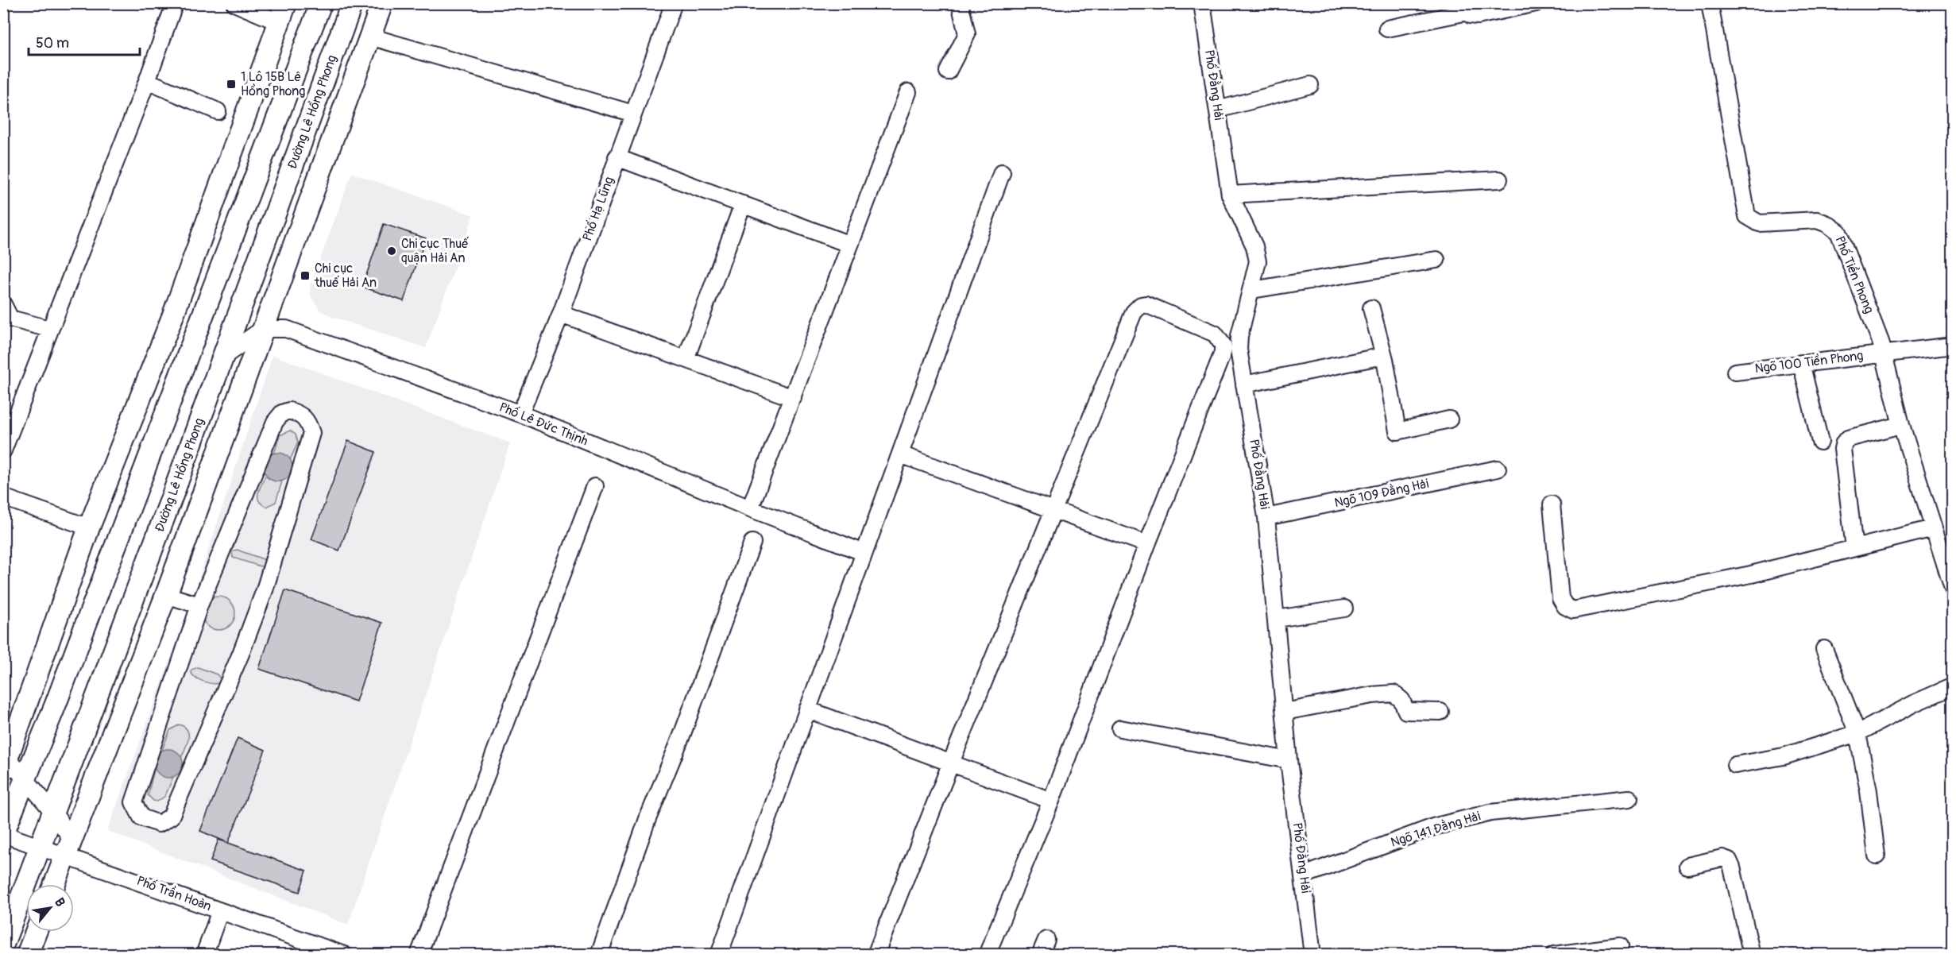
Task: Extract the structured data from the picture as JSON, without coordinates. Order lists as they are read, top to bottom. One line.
{"streets":{"main road":["Đường Lê Hồng Phong"],"street":["Phố Đằng Hải","Phố Hạ Lũng","Phố Tiền Phong","Ngõ 100 Tiền Phong","Phố Lê Đức Thịnh","Ngõ 109 Đằng Hải","Ngõ 141 Đằng Hải","Phố Trần Hoàn"]},"crossings":[["Phố Đằng Hải","Ngõ 109 Đằng Hải"],["Phố Đằng Hải","Ngõ 141 Đằng Hải"],["Đường Lê Hồng Phong","Phố Trần Hoàn"],["Phố Hạ Lũng","Phố Lê Đức Thịnh"],["Phố Tiền Phong","Ngõ 100 Tiền Phong"]],"places":{"transit":["1 Lô 15B Lê Hồng Phong","Chi cục thuế Hải An"],"other":["Chi cục Thuế quận Hải An"]},"scale_bar":"50 m","north":"top right"}
